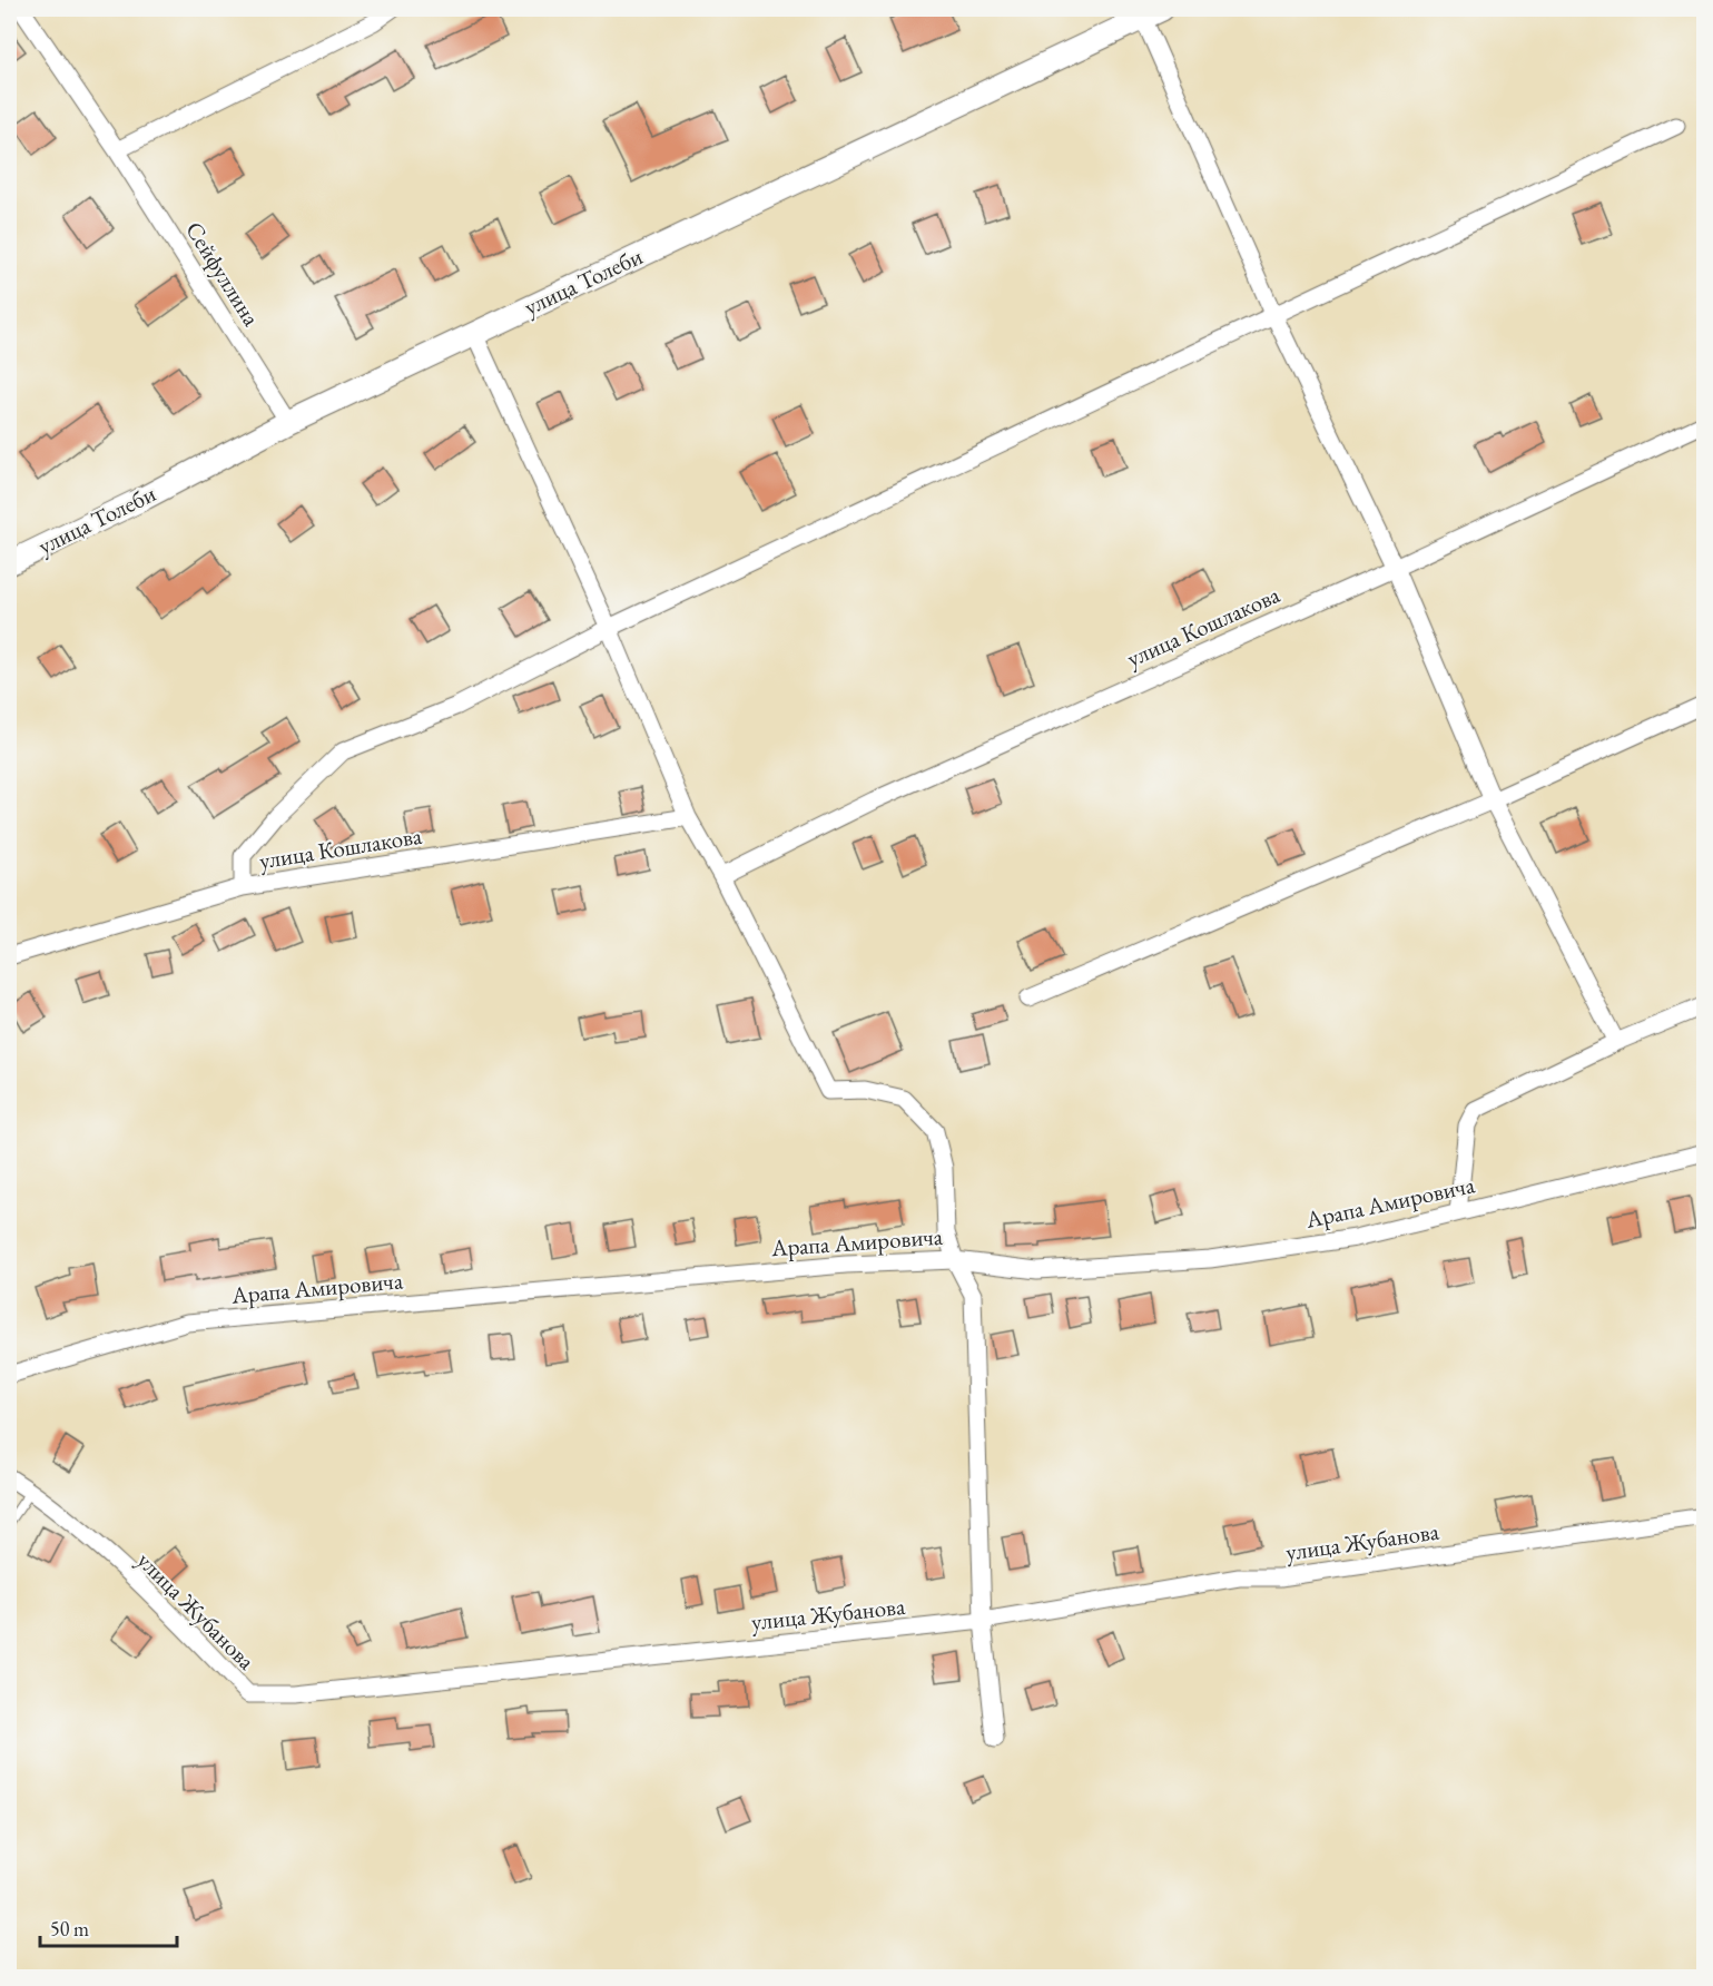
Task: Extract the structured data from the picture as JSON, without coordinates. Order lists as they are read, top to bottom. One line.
{"streets":{"street":["Сейфуллина","улица Толеби","улица Кошлакова","Арапа Амировича","улица Жубанова"]},"crossings":[["Сейфуллина","улица Толеби"]],"scale_bar":"50 m"}
